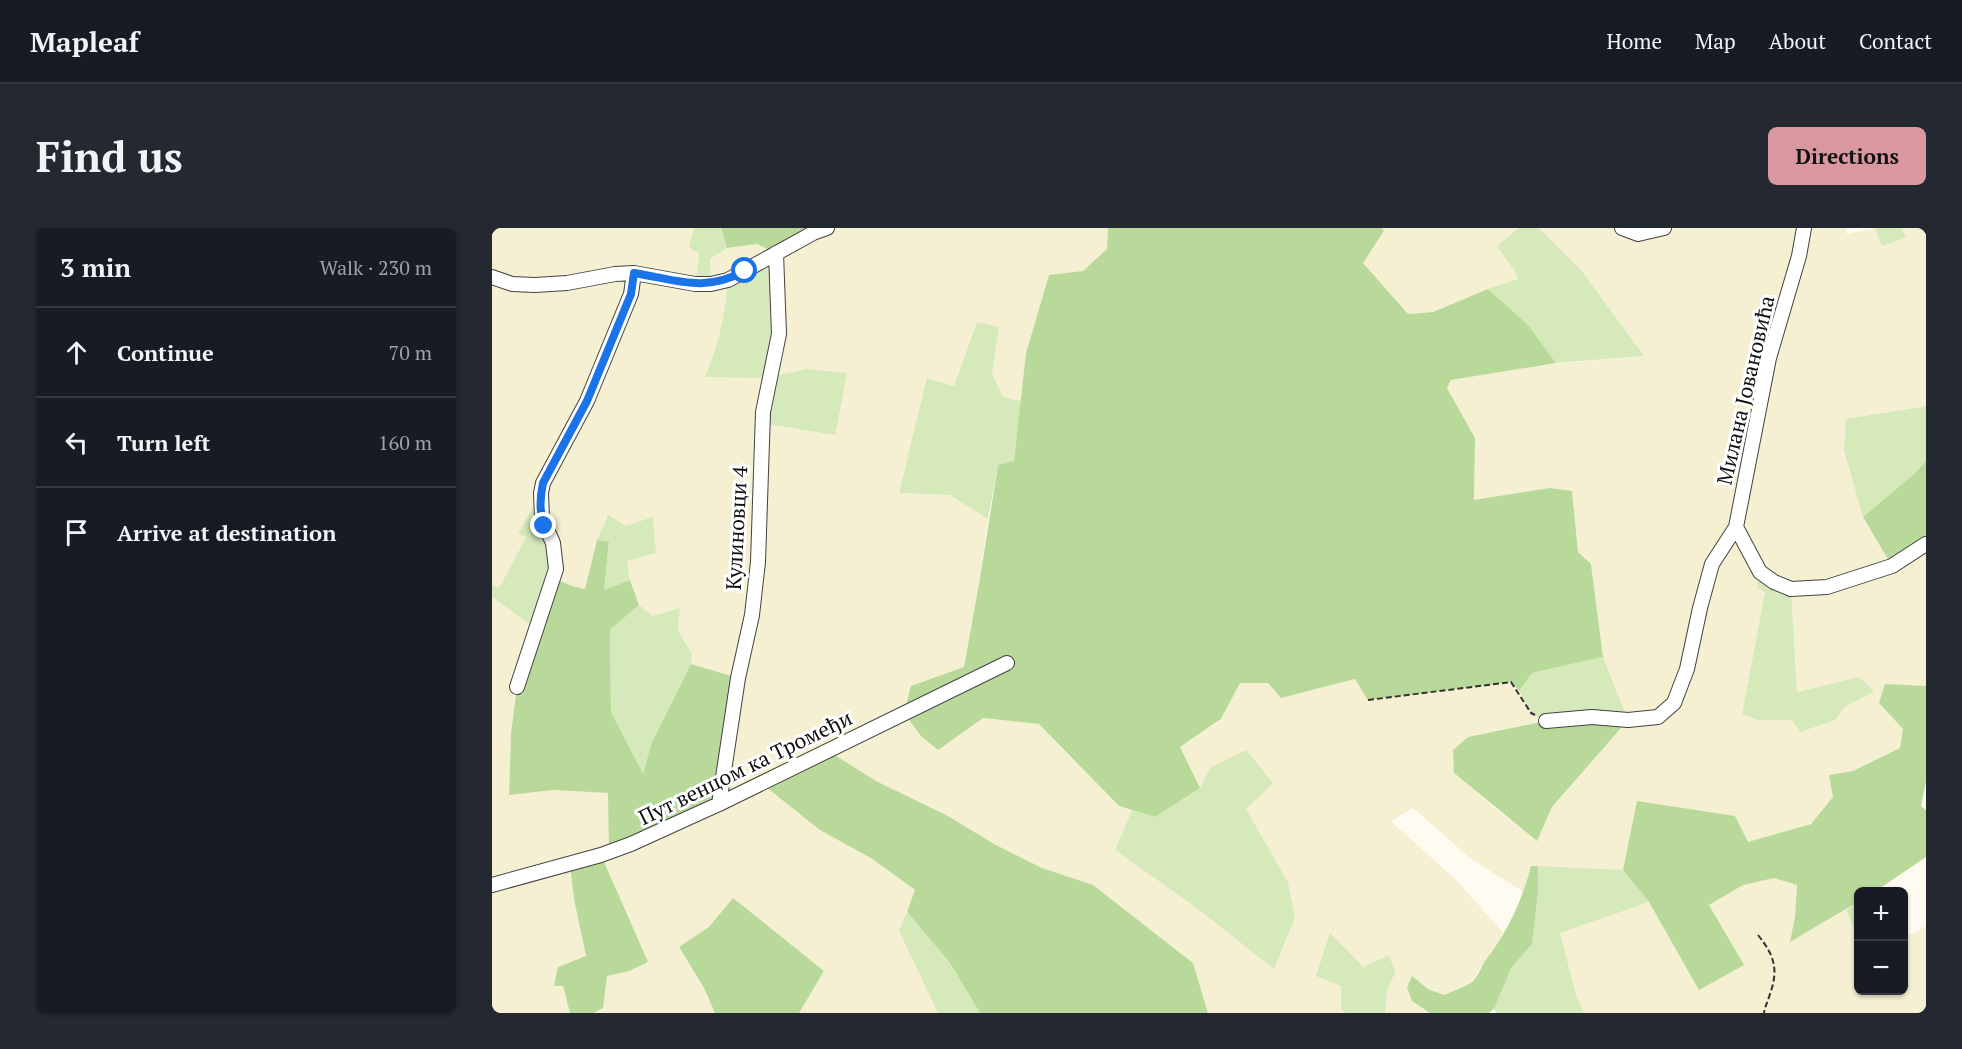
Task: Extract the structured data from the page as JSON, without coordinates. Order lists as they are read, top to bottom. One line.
{"streets":{"street":["Милана Јовановића","Кулиновци 4","Пут венцом ка Тромеђи"]},"crossings":[["Кулиновци 4","Пут венцом ка Тромеђи"]],"page":{"header":"Mapleaf","nav":["Home","Map","About","Contact"],"buttons":"Directions","title":"Find us","heading":["3 min","Walk · 230 m"],"list":[["Continue","70 m"],["Turn left","160 m"],"Arrive at destination"],"map_buttons":["+","−"]}}
